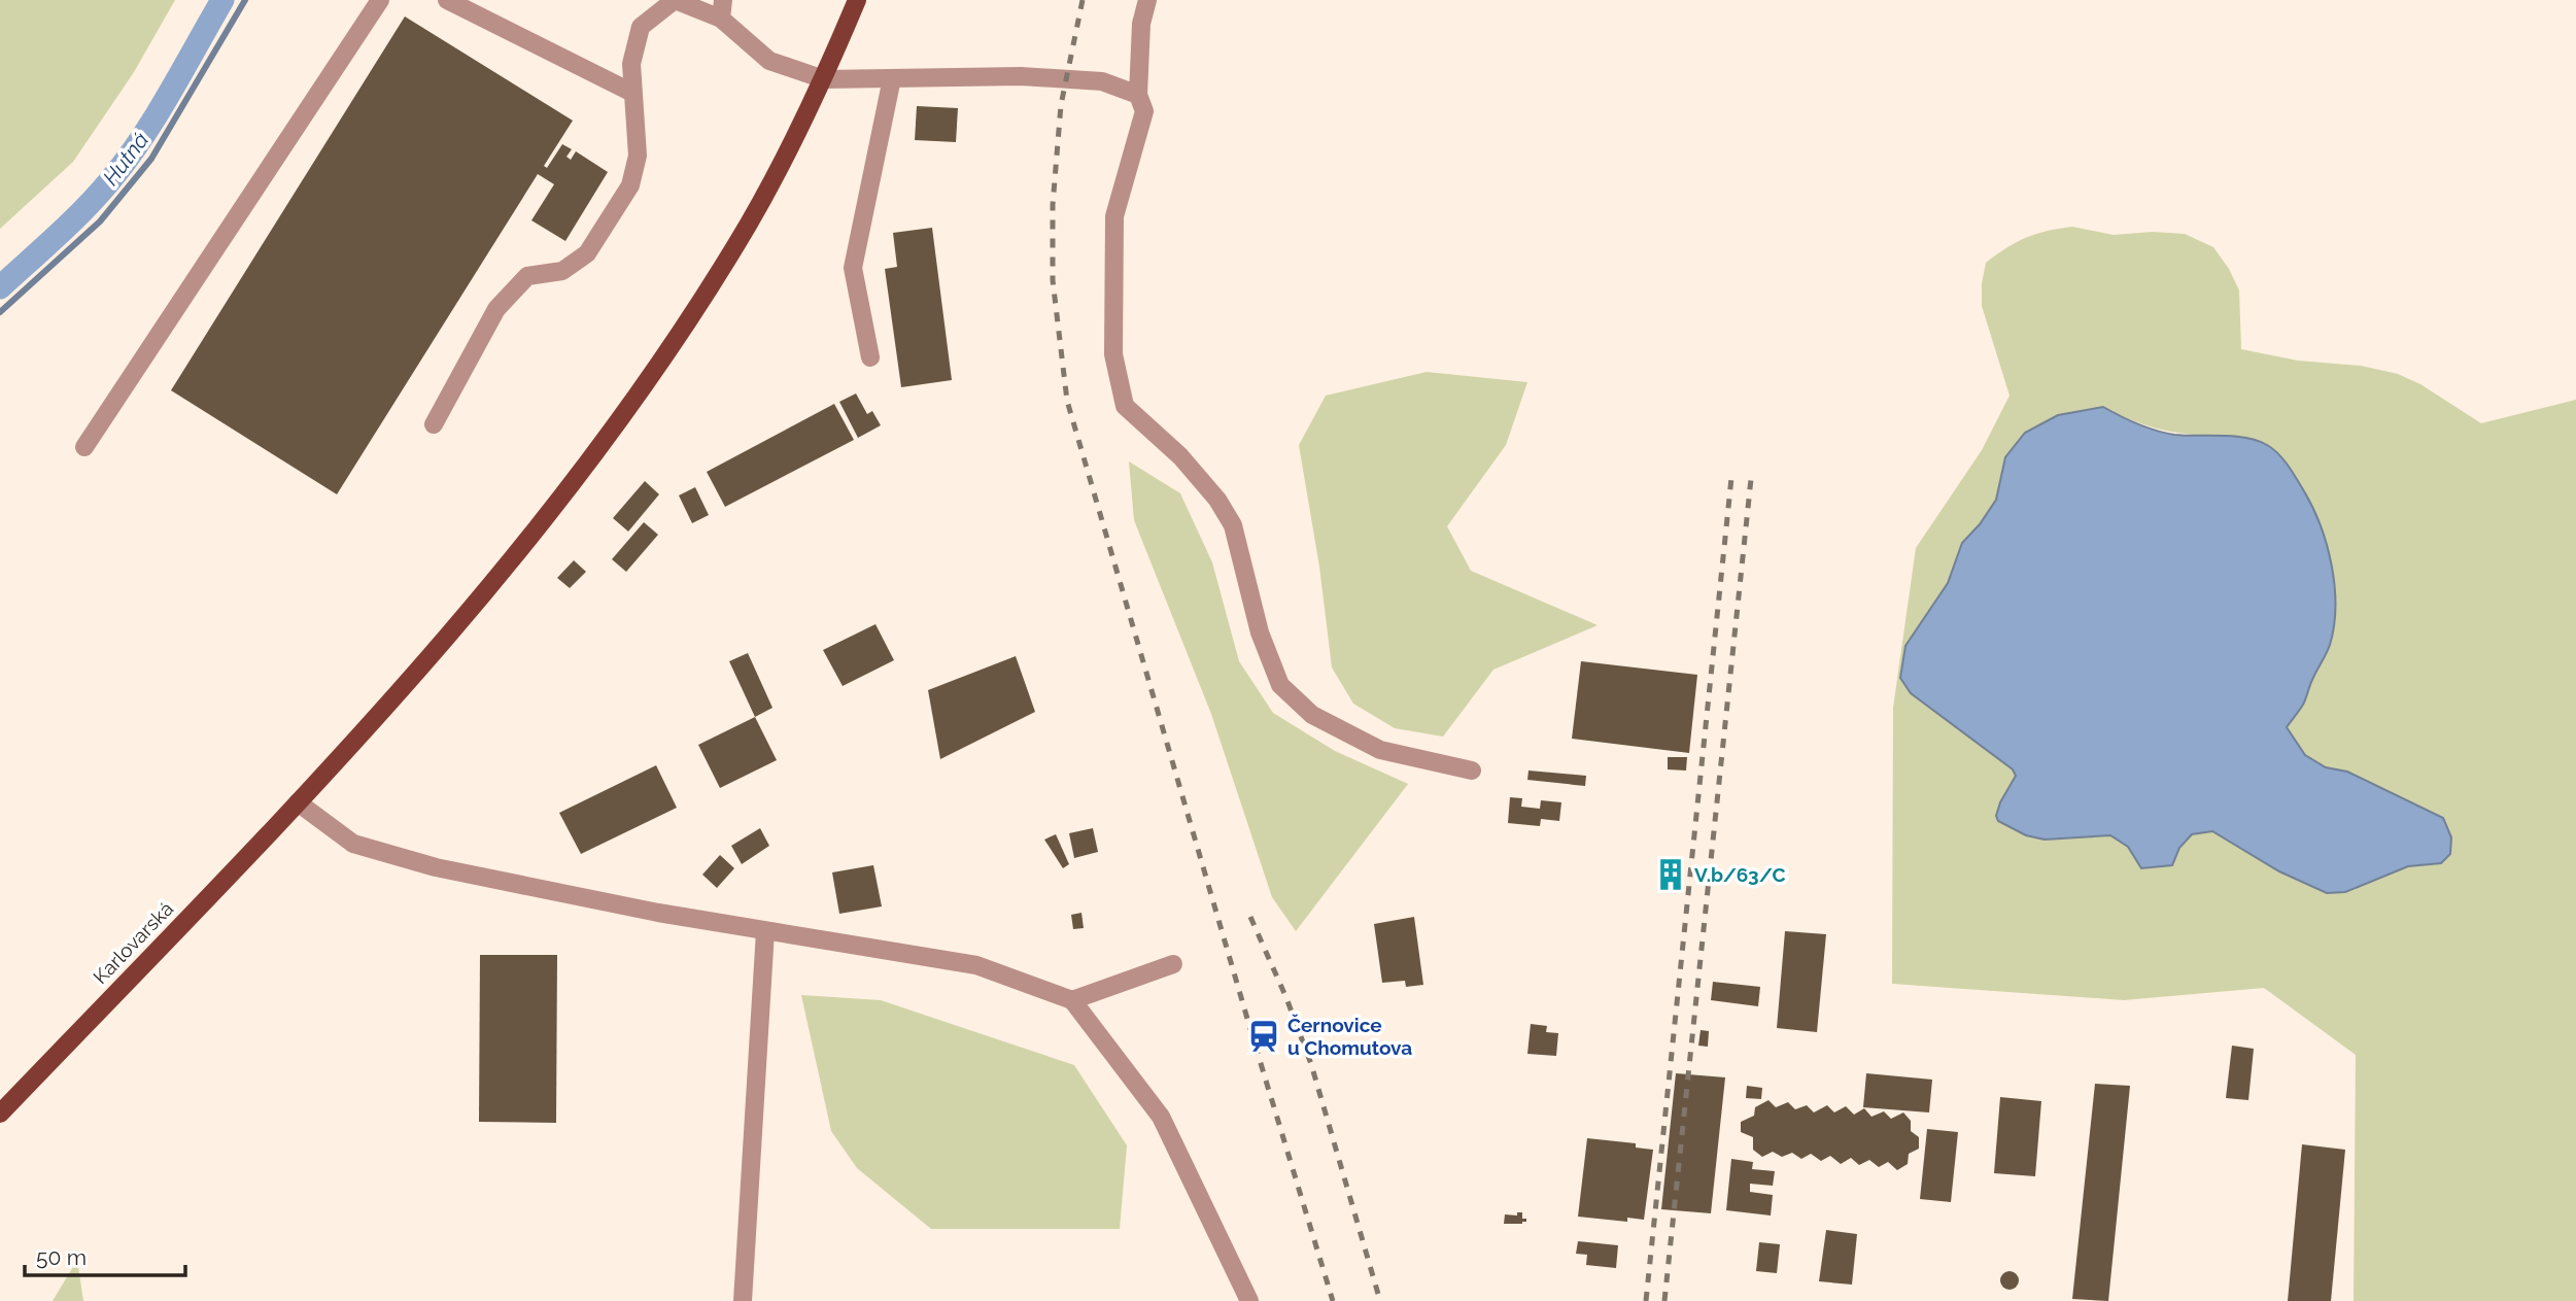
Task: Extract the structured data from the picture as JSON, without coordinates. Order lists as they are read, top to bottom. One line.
{"streets":{"main road":["Karlovarská"]},"water":["Hutná"],"places":{"building":["V.b/63/C"],"station":["Černovice u Chomutova"]},"scale_bar":"50 m"}
